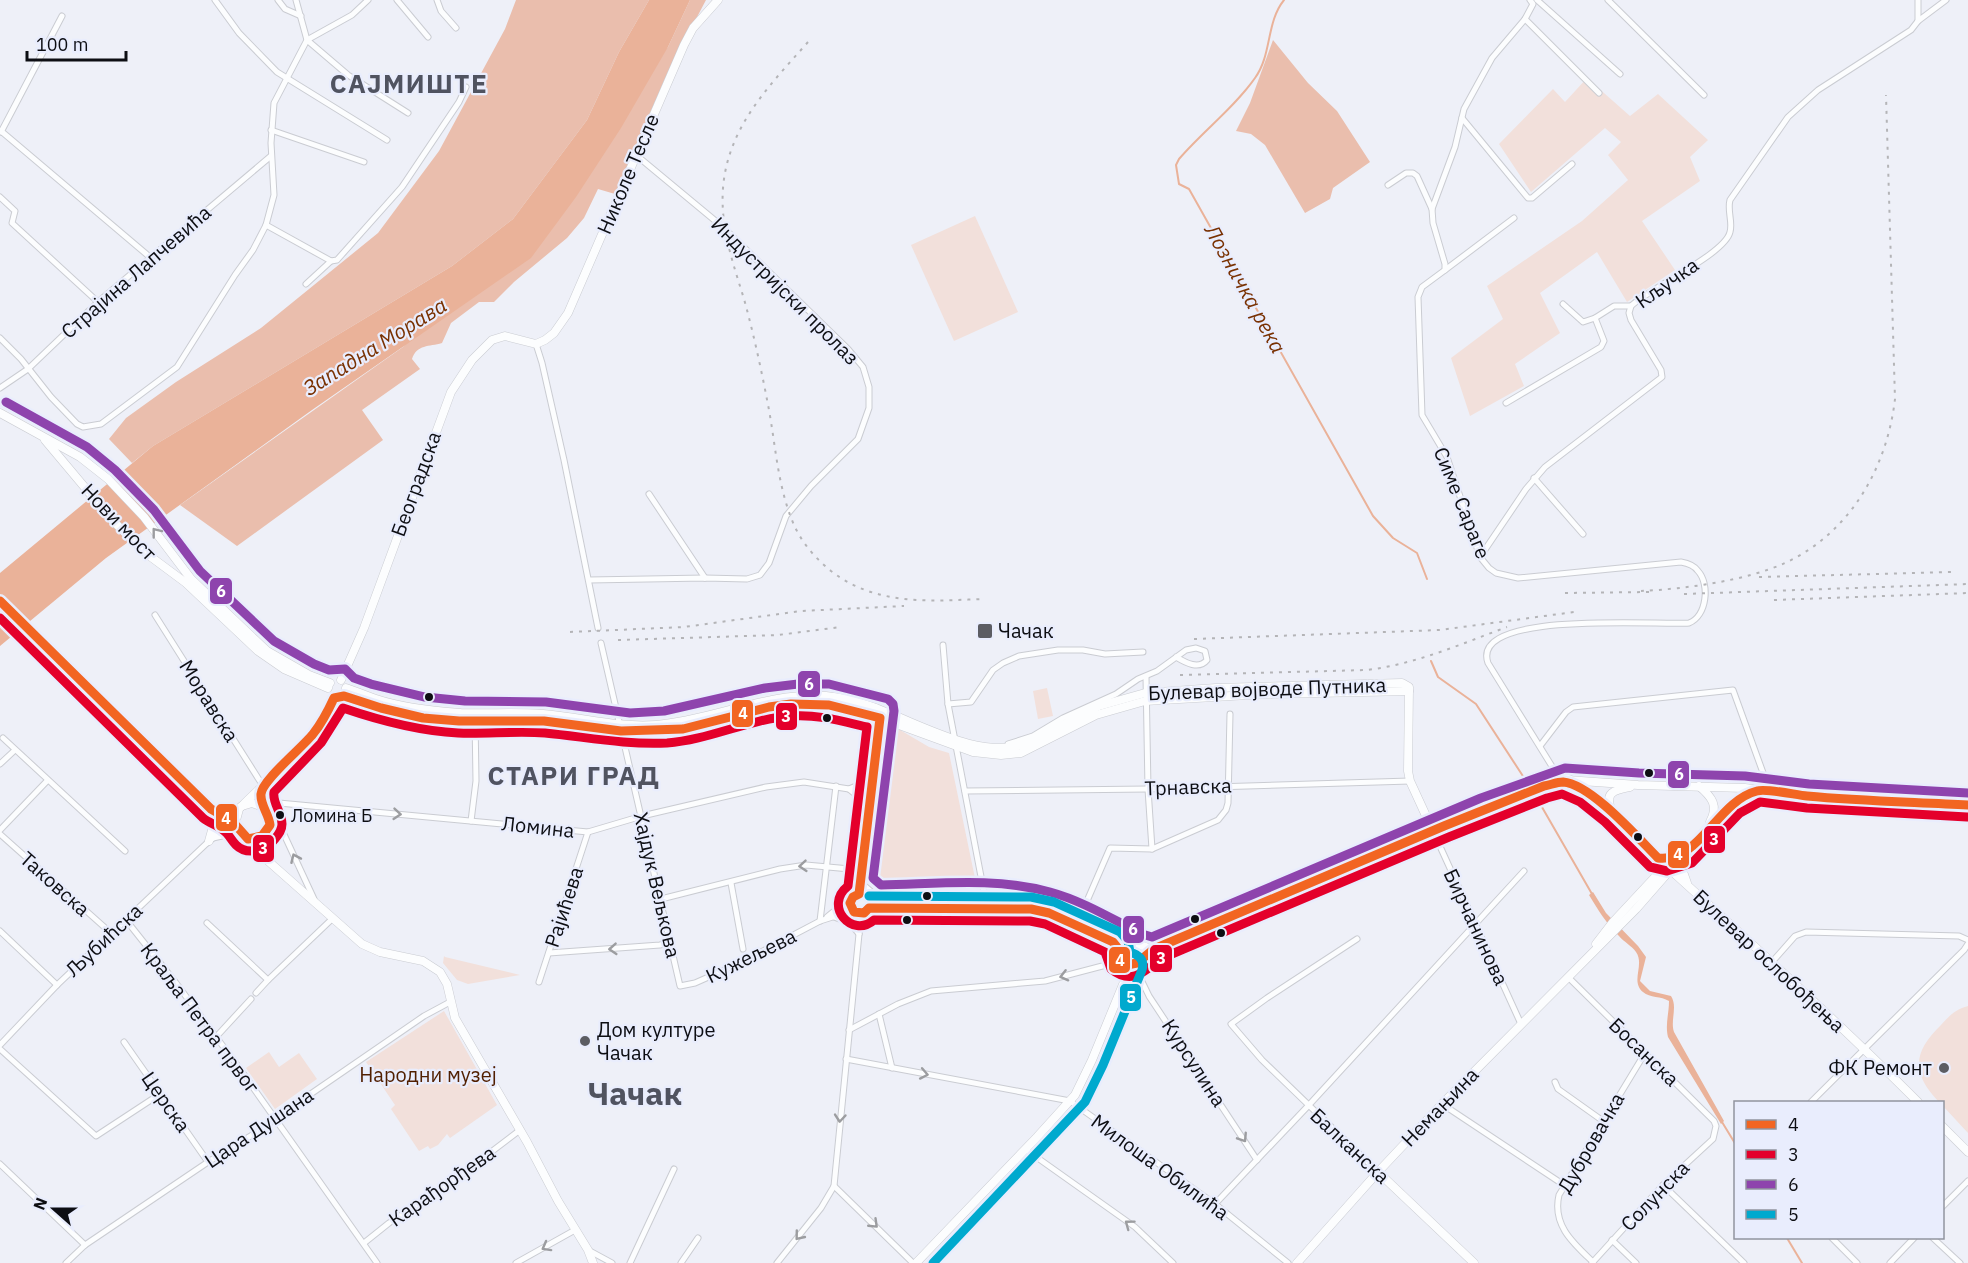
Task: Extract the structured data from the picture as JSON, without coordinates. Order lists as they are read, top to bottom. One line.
{"streets":{"main road":["Николе Тесле","Београдска","Нови мост","Булевар војводе Путника","Бирчанинова","Булевар ослобођења","Немањина","Балканска"],"street":["Страјина Лапчевића","Кључка","Индустријски пролаз","Симе Сараге","Моравска","Трнавска","Ломина","Таковска","Хајдук Вељкова","Рајићева","Љубићска","Кужељева","Краља Петра првог","Босанска","Курсулина","Церска","Цара Душана","Дубровачка","Милоша Обилића","Карађорђева","Солунска"]},"crossings":[["Николе Тесле","Индустријски пролаз"],["Николе Тесле","Београдска"],["Кључка","Симе Сараге"],["Симе Сараге","Булевар ослобођења"],["Булевар војводе Путника","Бирчанинова"],["Трнавска","Бирчанинова"],["Ломина","Хајдук Вељкова"],["Ломина","Рајићева"],["Ломина","Љубићска"],["Таковска","Љубићска"],["Хајдук Вељкова","Кужељева"],["Бирчанинова","Немањина"],["Љубићска","Краља Петра првог"],["Булевар ослобођења","Немањина"],["Краља Петра првог","Цара Душана"],["Краља Петра првог","Карађорђева"],["Босанска","Немањина"],["Босанска","Дубровачка"],["Босанска","Солунска"],["Церска","Цара Душана"],["Немањина","Балканска"],["Дубровачка","Солунска"]],"one_way":["Курсулина","Милоша Обилића"],"districts":["САЈМИШТЕ","СТАРИ ГРАД","Чачак"],"water":["Лозничка река","Западна Морава"],"parks":["Народни музеј"],"places":{"transit":["Чачак"],"other":["Ломина Б","Дом културе Чачак","ФК Ремонт"]},"lines":["transit line 6","transit line 4","transit line 3","transit line 5"],"legend":["4","3","6","5"],"scale_bar":"100 m","north":"left"}
